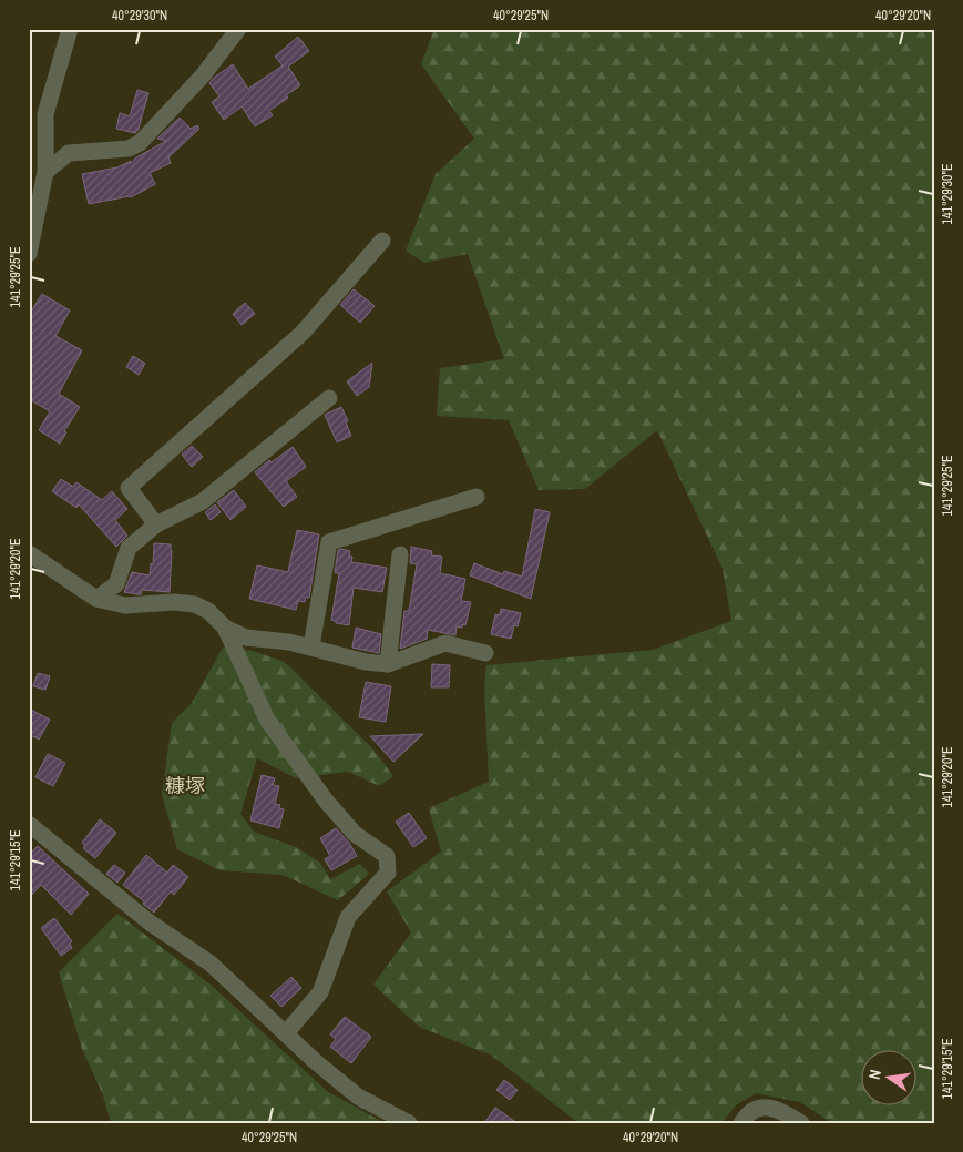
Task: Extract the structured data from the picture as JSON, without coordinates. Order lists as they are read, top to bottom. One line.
{"districts":["糠塚"],"north":"left","coordinates":["40°29'30\"N","40°29'25\"N","40°29'20\"N","141°29'30\"E","141°29'25\"E","141°29'20\"E","141°29'15\"E"]}
